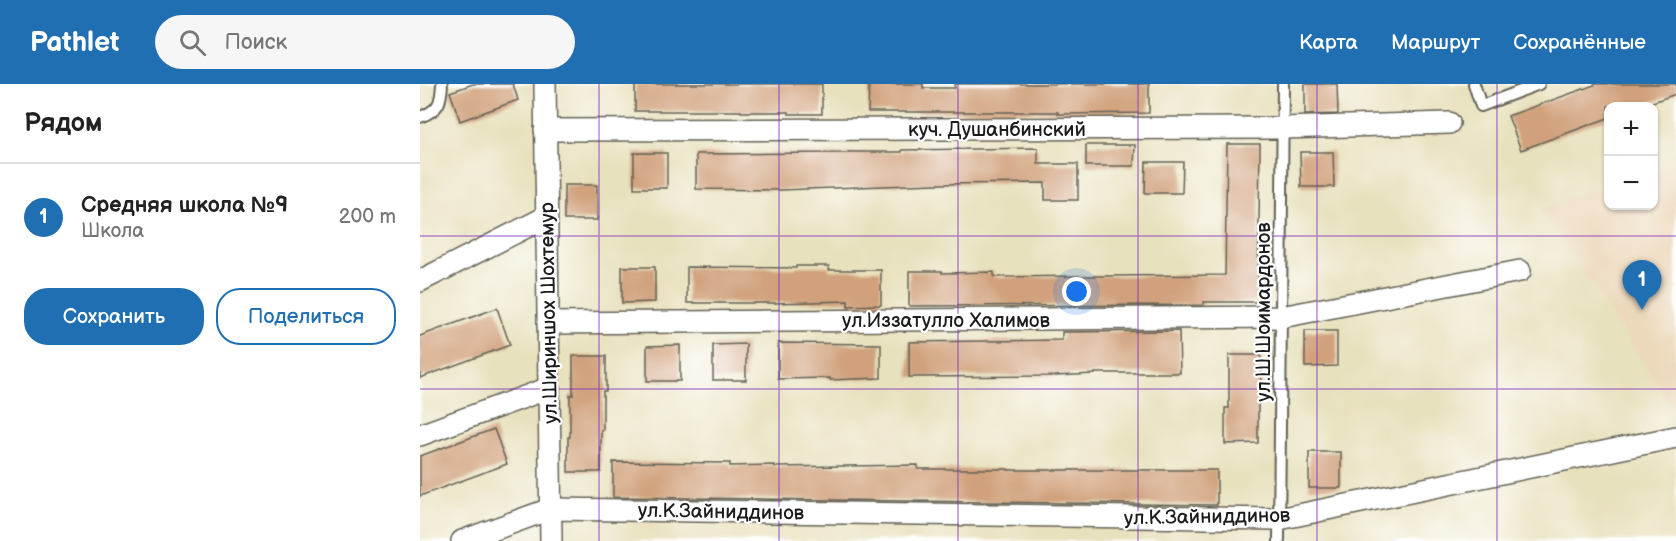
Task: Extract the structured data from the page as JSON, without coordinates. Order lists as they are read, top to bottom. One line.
{"streets":{"street":["куч. Душанбинский","ул.Шириншох Шохтемур","ул.Иззатулло Халимов","ул.К.Зайниддинов"],"lane":["ул.Ш.Шоимардонов"]},"crossings":[["куч. Душанбинский","ул.Ш.Шоимардонов"],["куч. Душанбинский","ул.Шириншох Шохтемур"],["ул.Ш.Шоимардонов","ул.Иззатулло Халимов"],["ул.Ш.Шоимардонов","ул.К.Зайниддинов"],["ул.Шириншох Шохтемур","ул.Иззатулло Халимов"],["ул.Шириншох Шохтемур","ул.К.Зайниддинов"]],"page":{"header":"Pathlet","search":"Поиск","nav":["Карта","Маршрут","Сохранённые"],"heading":"Рядом","map_buttons":["+","−"],"list":[{"mark":"1","name":"Средняя школа №9","note":"Школа","value":"200 m"}],"pins":"1","buttons":["Сохранить","Поделиться"]}}
